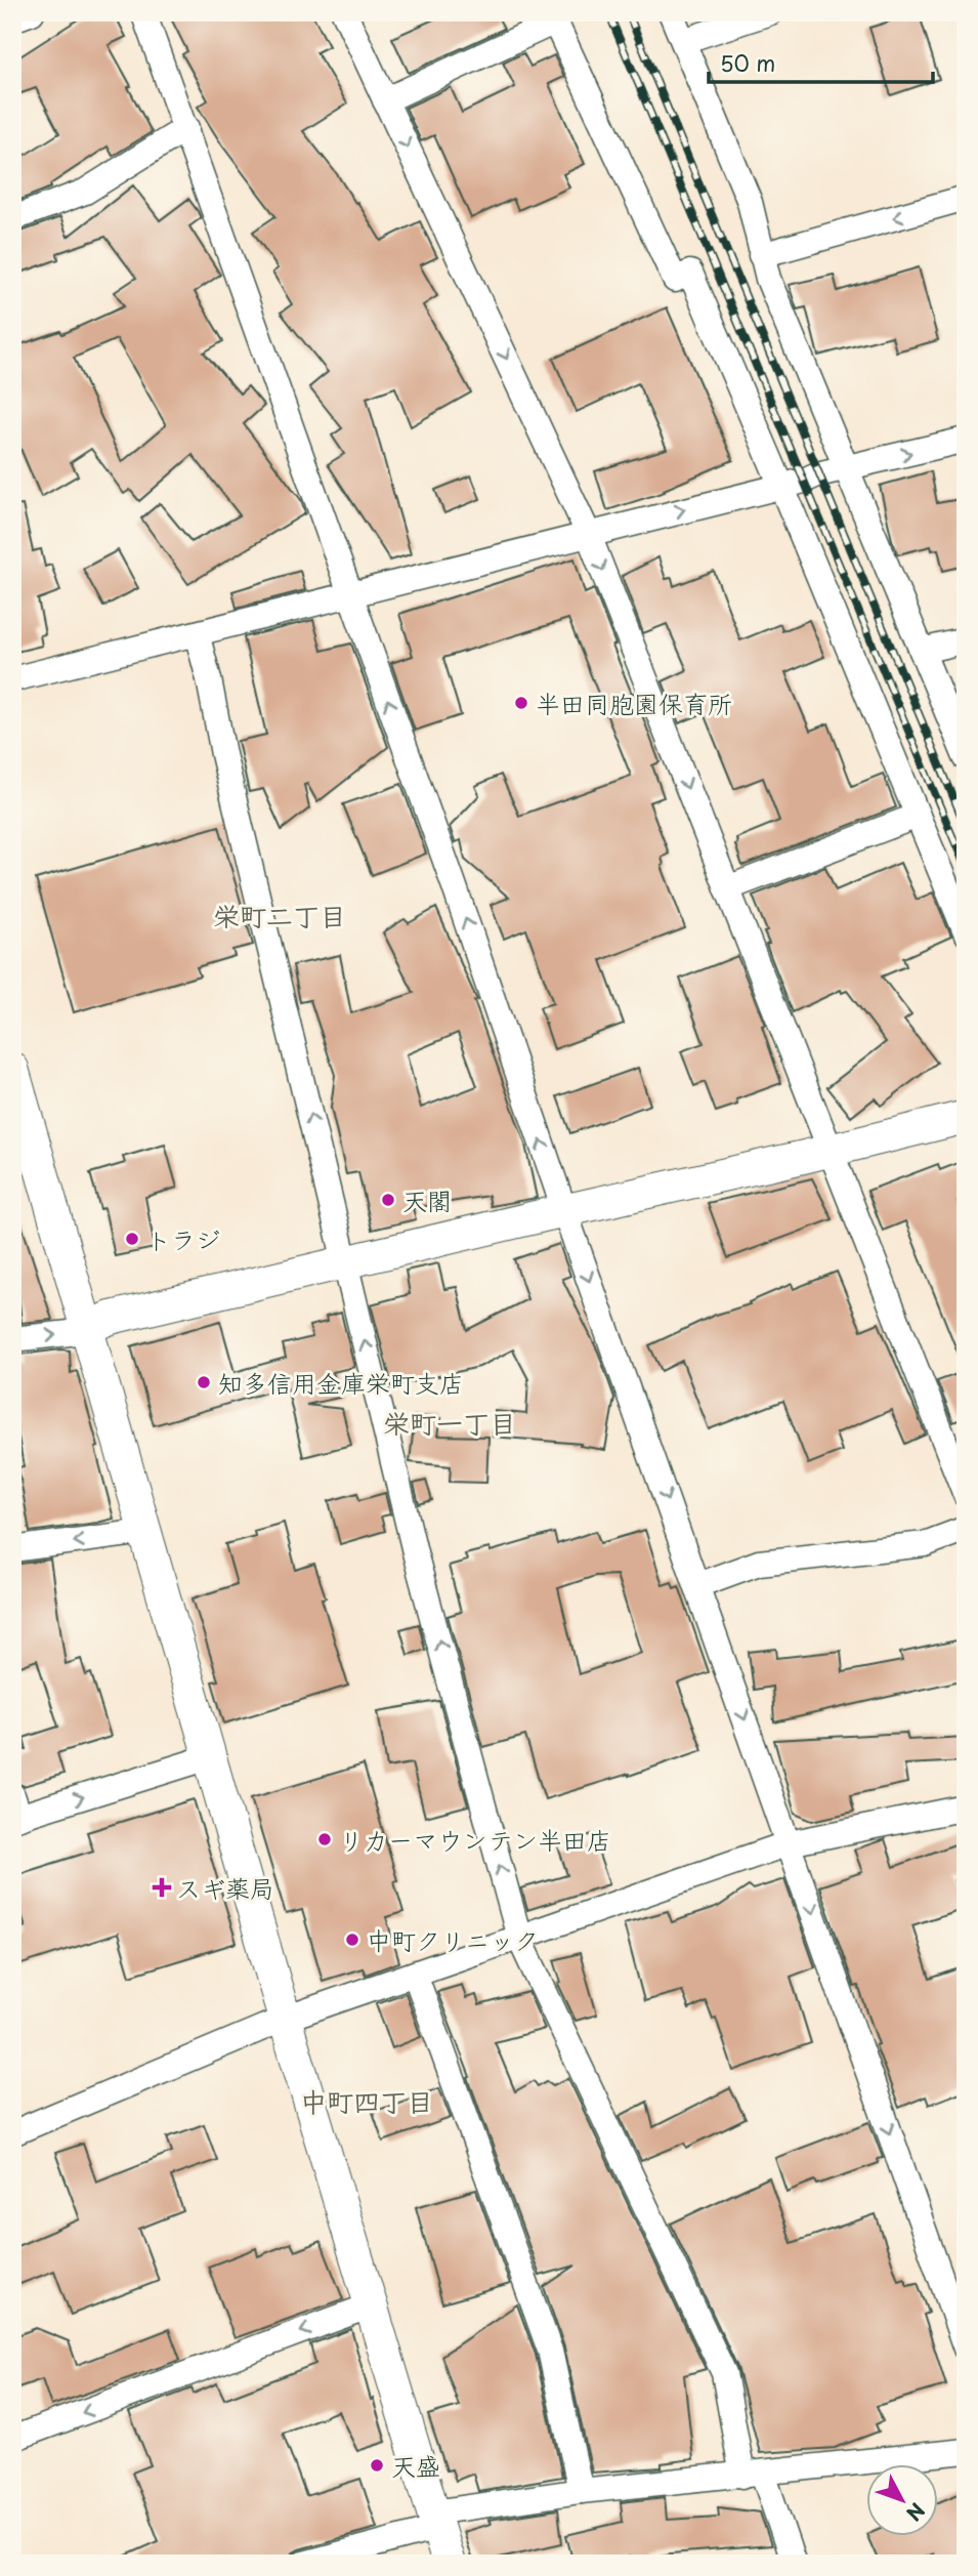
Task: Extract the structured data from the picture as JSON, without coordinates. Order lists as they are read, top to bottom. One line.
{"districts":["栄町二丁目","栄町一丁目","中町四丁目"],"places":{"other":["半田同胞園保育所","天閣","トラジ","知多信用金庫栄町支店","リカーマウンテン半田店","中町クリニック","天盛"],"health":["スギ薬局"]},"scale_bar":"50 m","north":"bottom right"}
